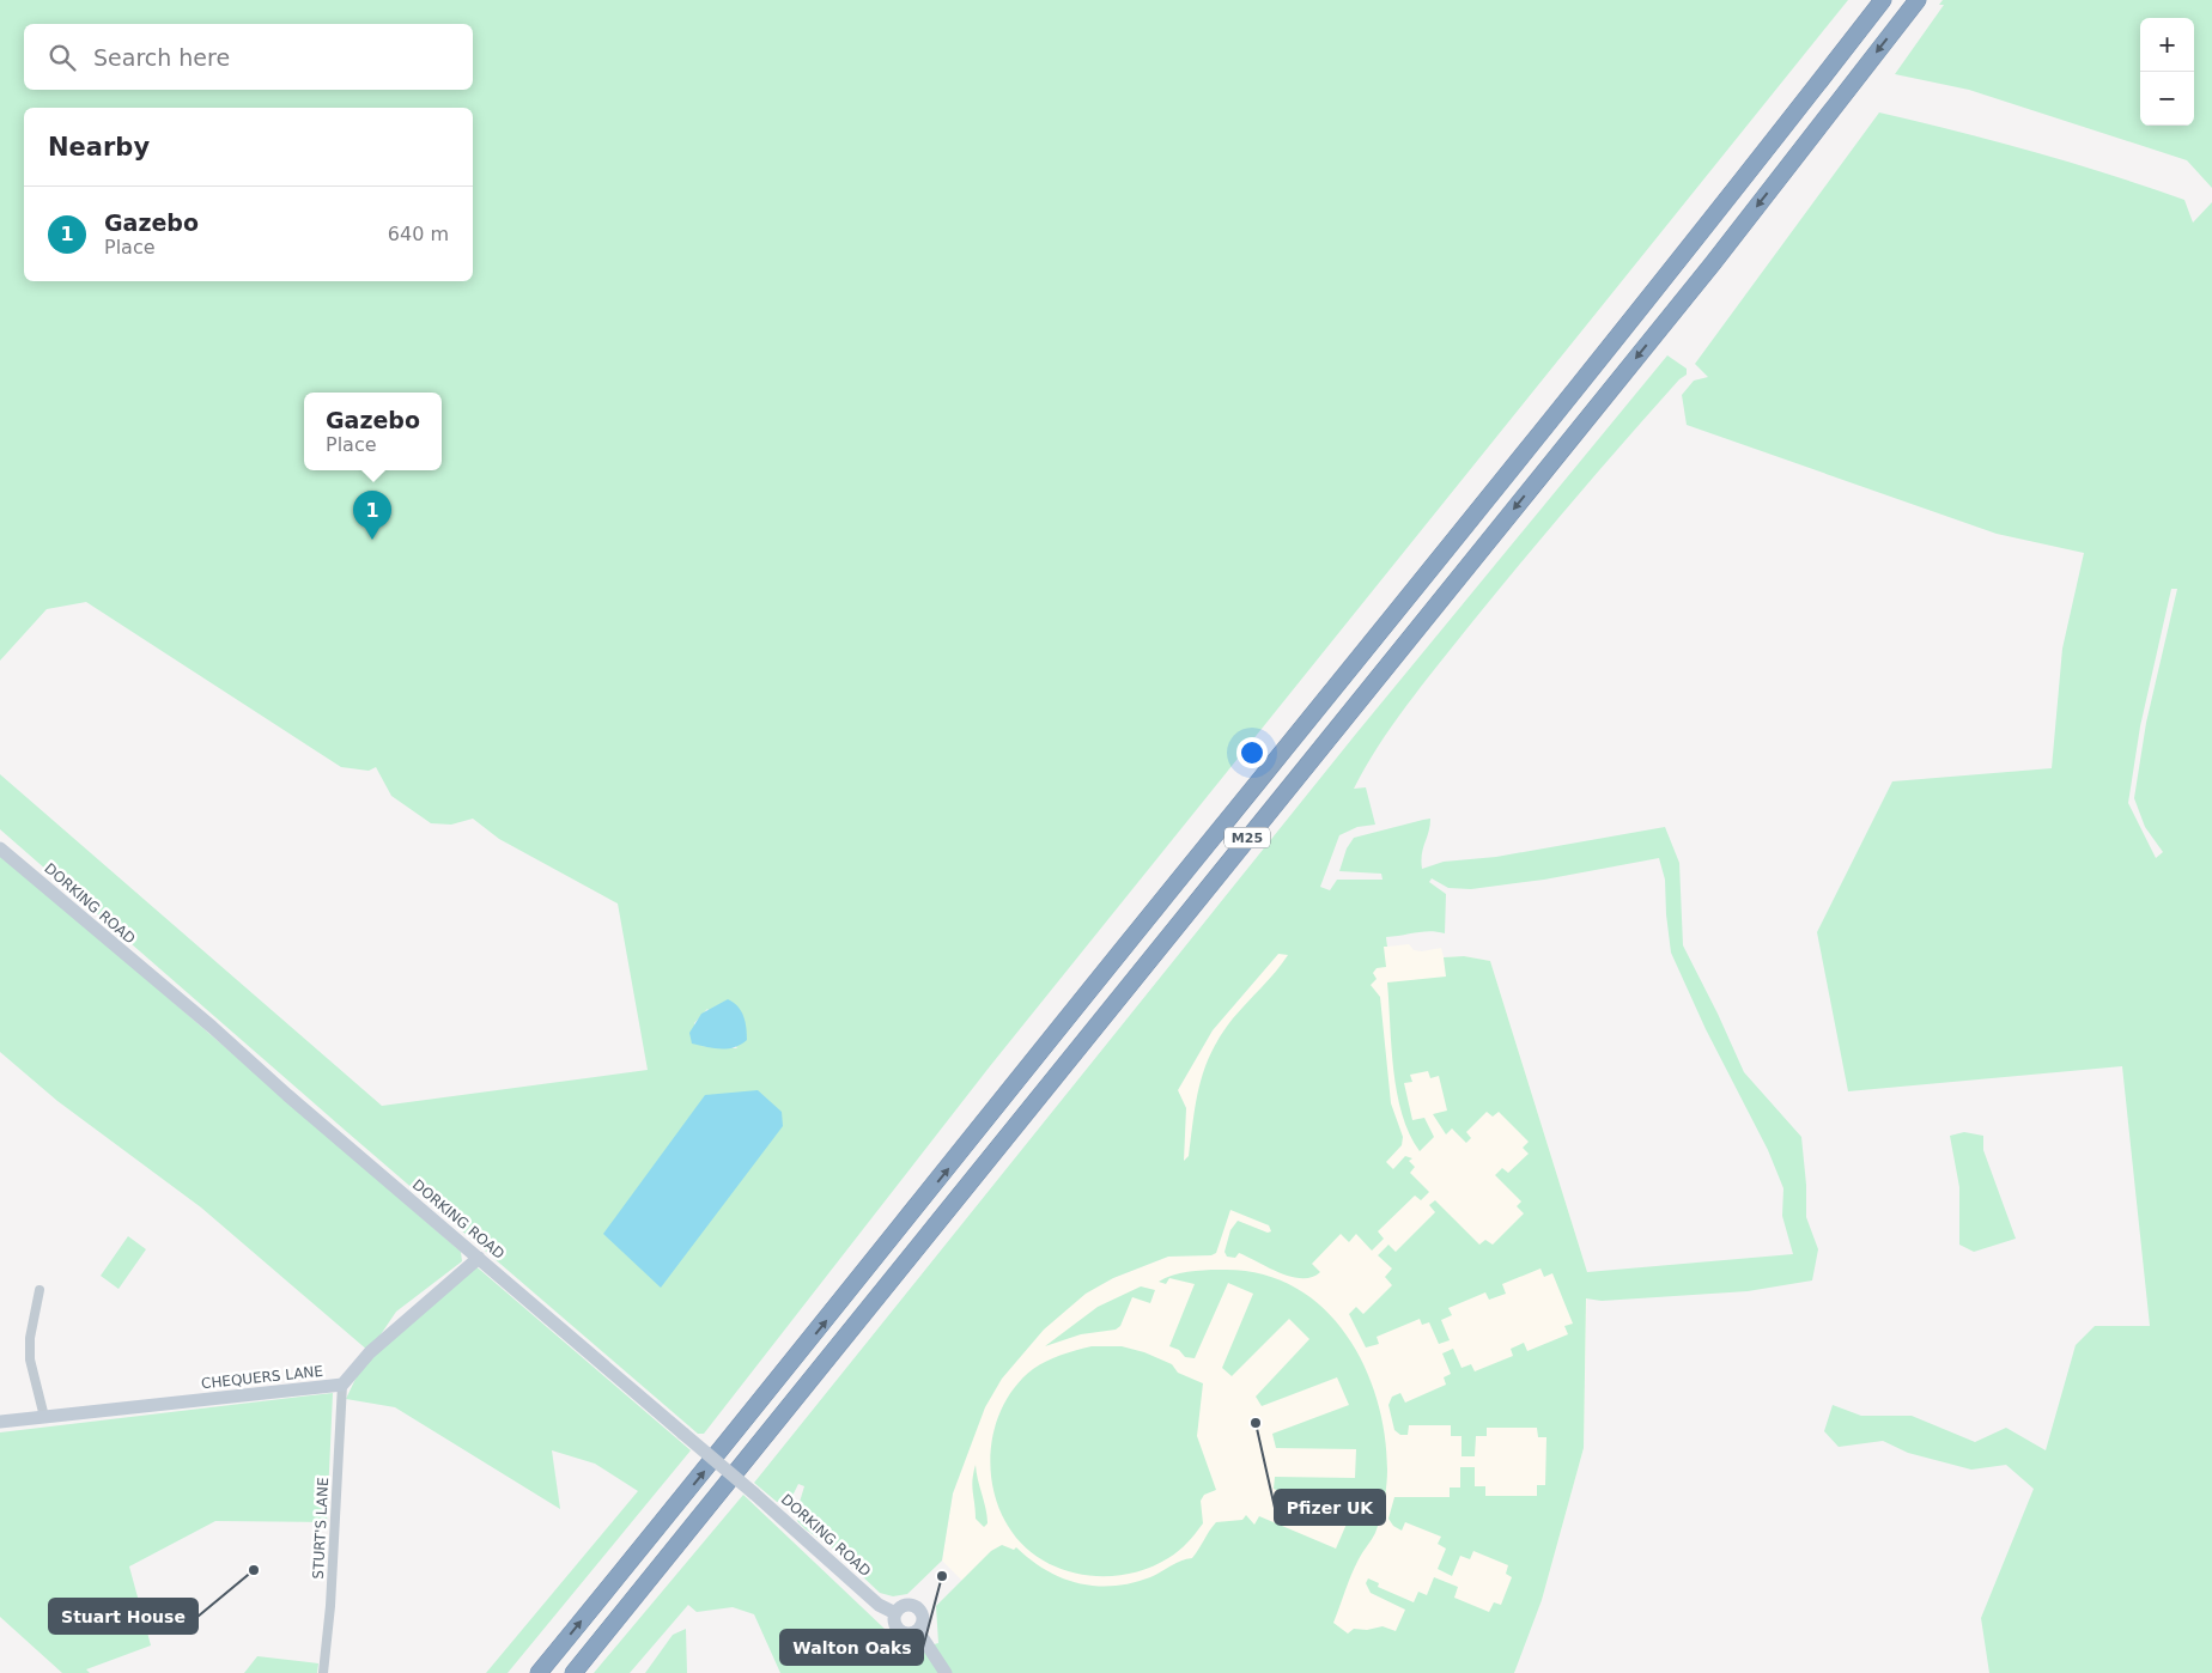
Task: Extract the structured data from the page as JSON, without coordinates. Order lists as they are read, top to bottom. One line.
{"streets":{"highway":["M25"],"main road":["DORKING ROAD","CHEQUERS LANE"],"street":["STURT'S LANE"]},"crossings":[["DORKING ROAD","CHEQUERS LANE"],["CHEQUERS LANE","STURT'S LANE"]],"places":["Pfizer UK","Stuart House","Walton Oaks"],"page":{"map_buttons":["+","−"],"search":"Search here","heading":"Nearby","list":[{"mark":"1","name":"Gazebo","note":"Place","value":"640 m"}],"popup":["Gazebo","Place"],"pins":"1"}}
